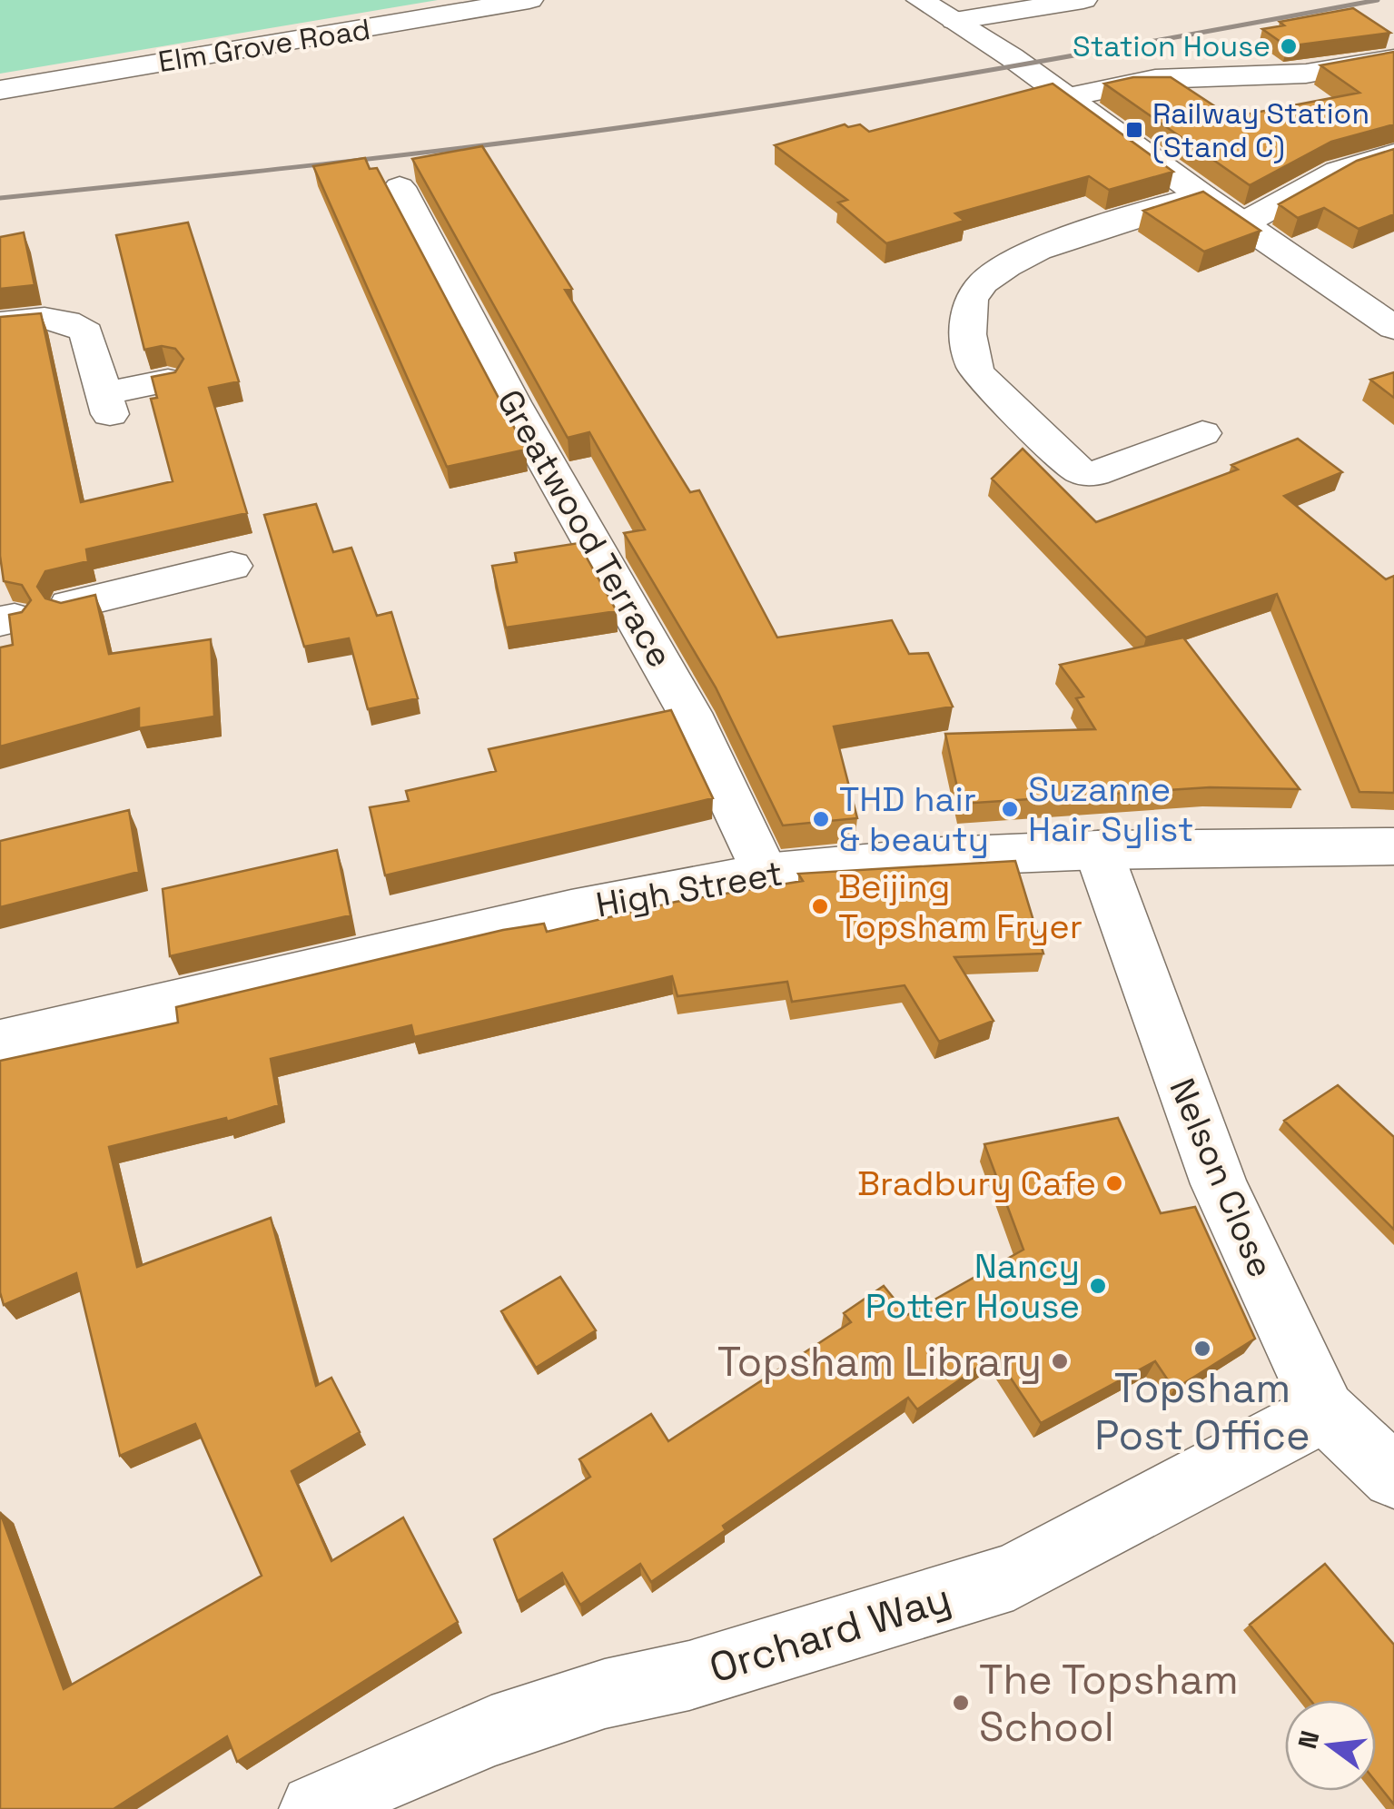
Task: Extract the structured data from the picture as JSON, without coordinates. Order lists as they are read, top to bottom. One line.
{"streets":{"street":["Elm Grove Road","Greatwood Terrace","High Street","Nelson Close","Orchard Way"]},"crossings":[["Greatwood Terrace","High Street"],["High Street","Nelson Close"],["Nelson Close","Orchard Way"]],"places":{"other":["Station House","Suzanne Hair Sylist","THD hair & beauty","Beijing Topsham Fryer","Bradbury Cafe","Nancy Potter House","Topsham Post Office","Topsham Library","The Topsham School"],"transit":["Railway Station (Stand C)"]},"north":"left"}
